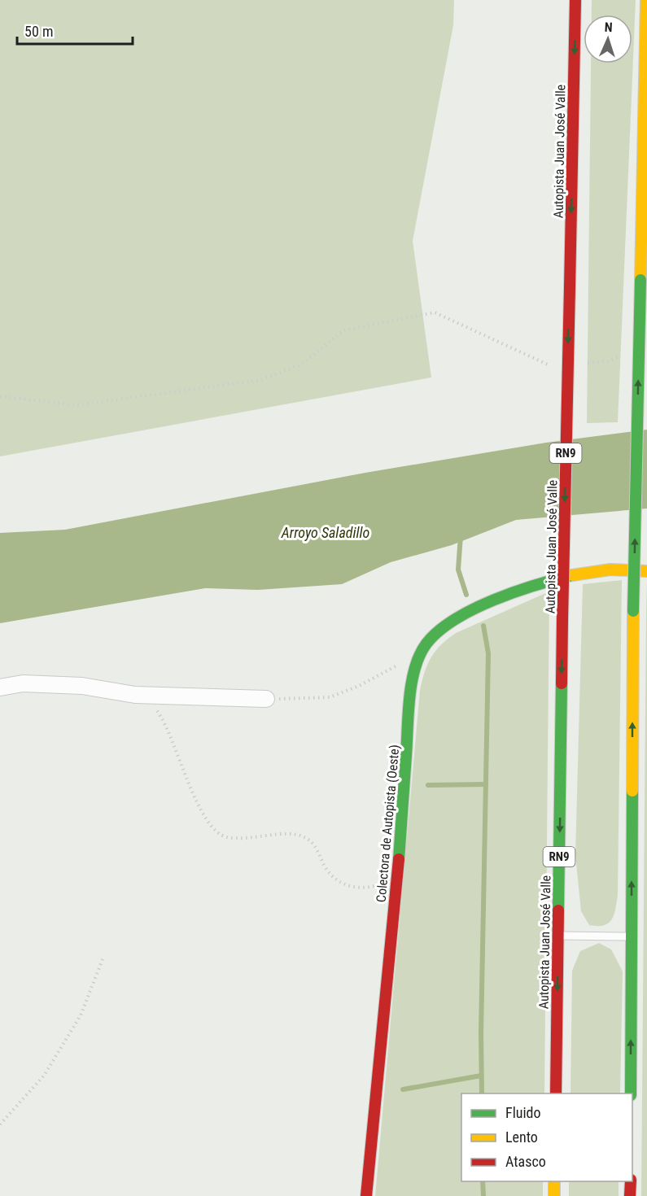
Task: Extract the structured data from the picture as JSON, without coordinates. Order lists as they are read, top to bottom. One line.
{"streets":{"main road":["Autopista Juan José Valle","RN9","Colectora de Autopista (Oeste)"]},"water":["Arroyo Saladillo"],"legend":["Fluido","Lento","Atasco"],"scale_bar":"50 m","north":"top"}
